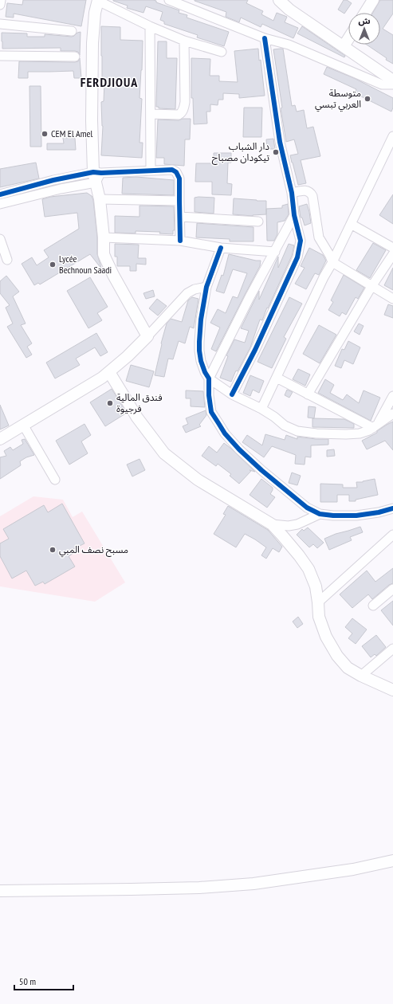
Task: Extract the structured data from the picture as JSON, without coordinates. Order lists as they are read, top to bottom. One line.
{"districts":["FERDJIOUA"],"places":["متوسطة العربي تبسي","CEM El Amel","دار الشباب تيكودان مصباح","Lycée Bechnoun Saadi","فندق المالية فرجيوة","مسبح نصف المبي"],"scale_bar":"50 m","north":"top"}
